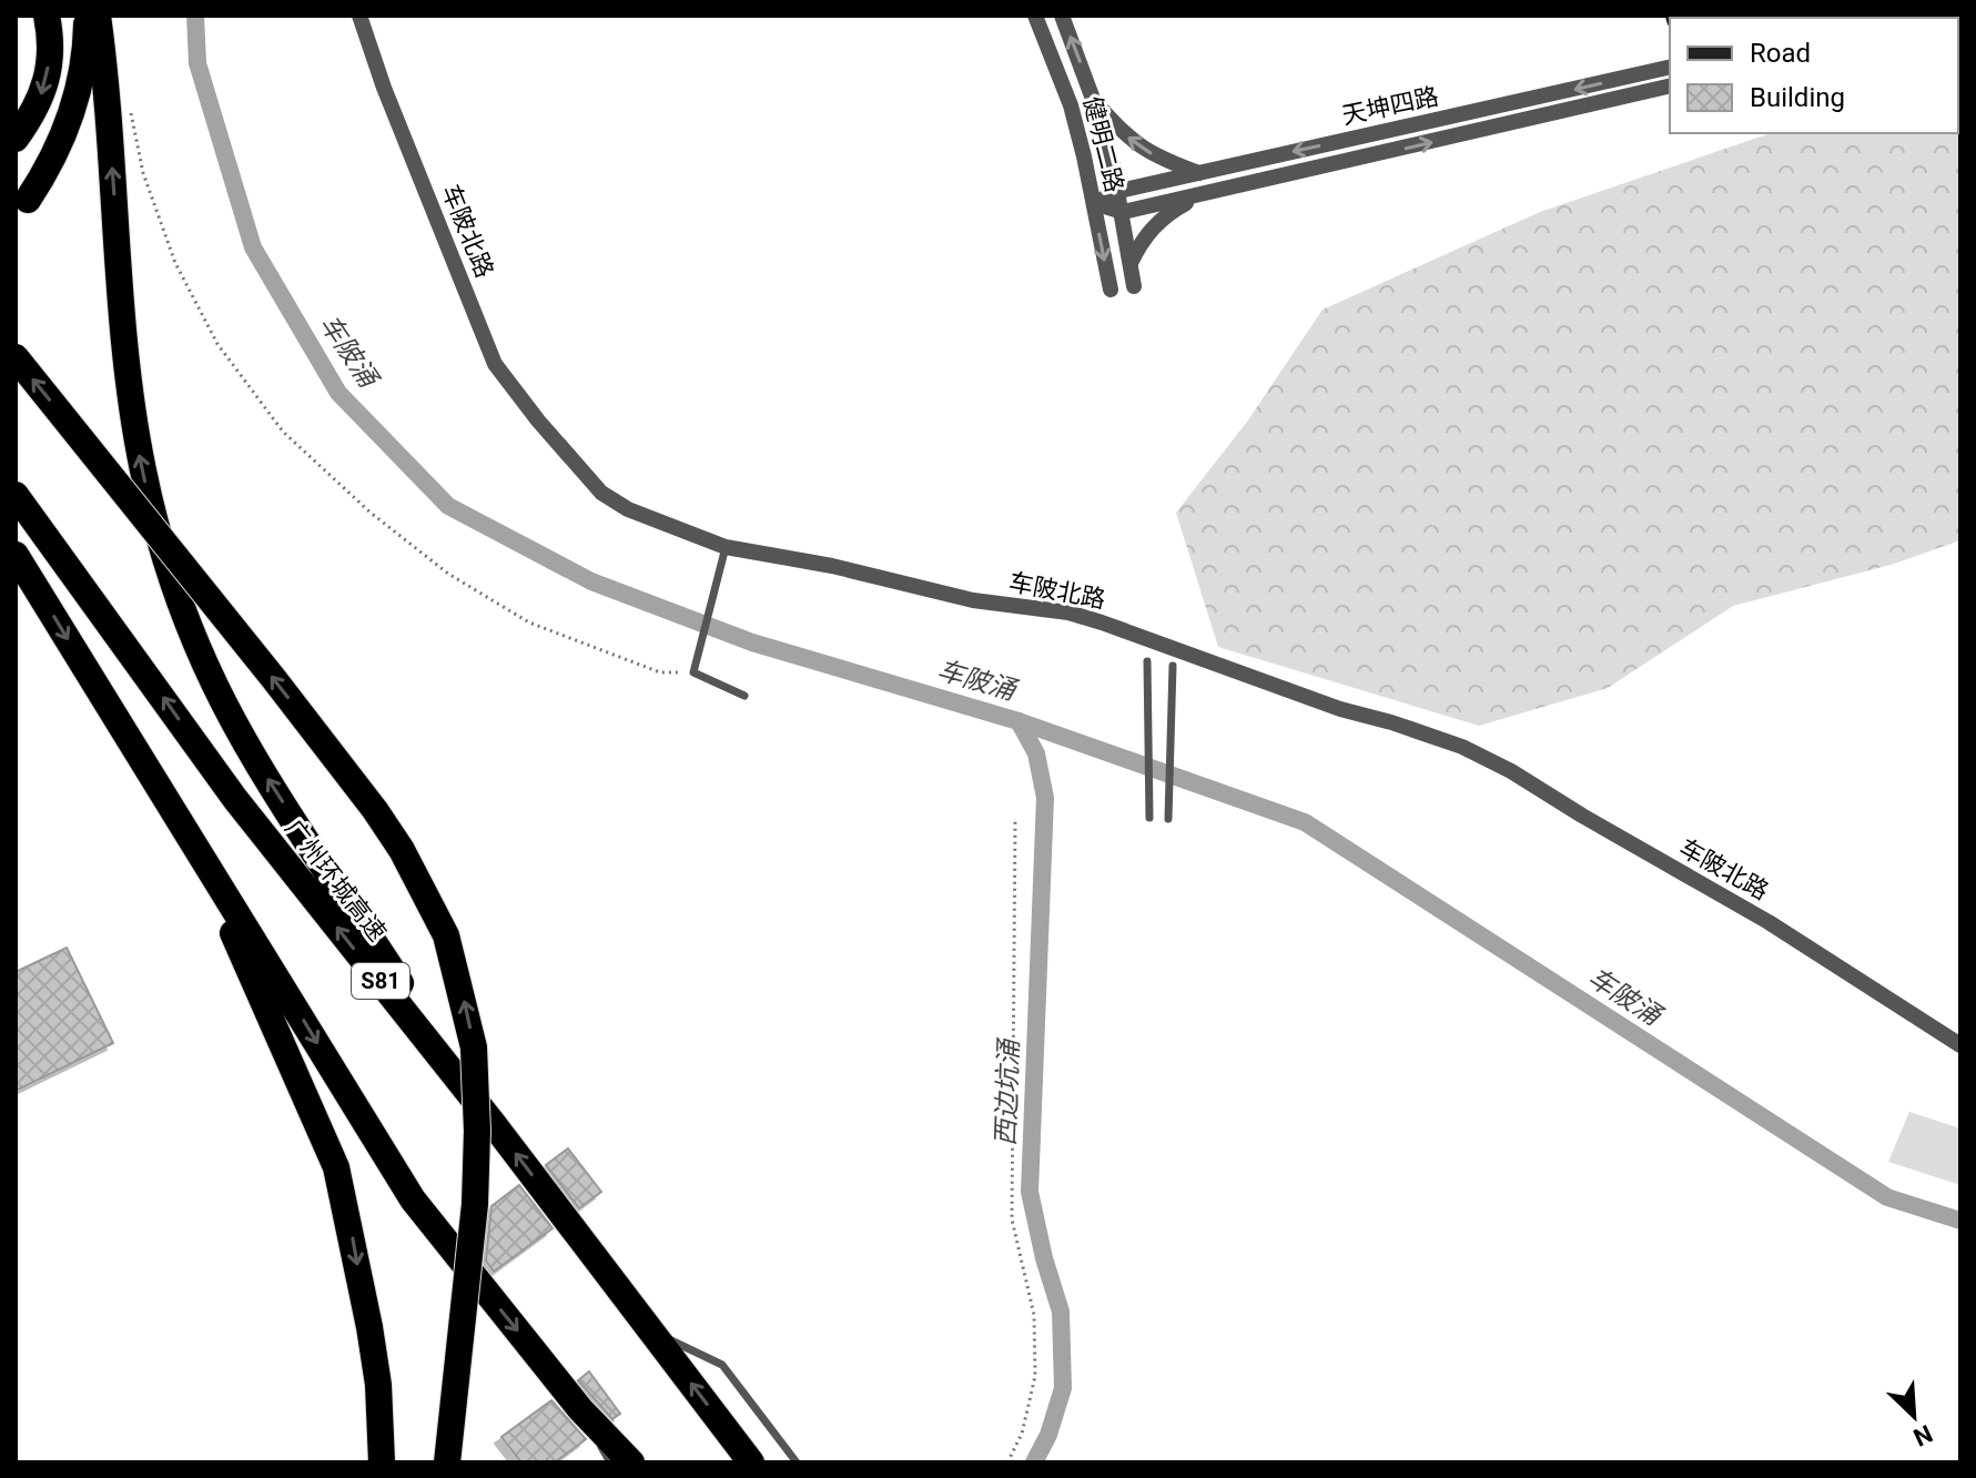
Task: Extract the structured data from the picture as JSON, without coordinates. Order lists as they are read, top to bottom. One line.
{"streets":{"highway":["广州环城高速","S81"],"street":["天坤四路","健明二路","车陂北路"]},"crossings":[["天坤四路","健明二路"]],"water":["车陂涌","西边坑涌"],"legend":["Road","Building"],"north":"bottom right"}
